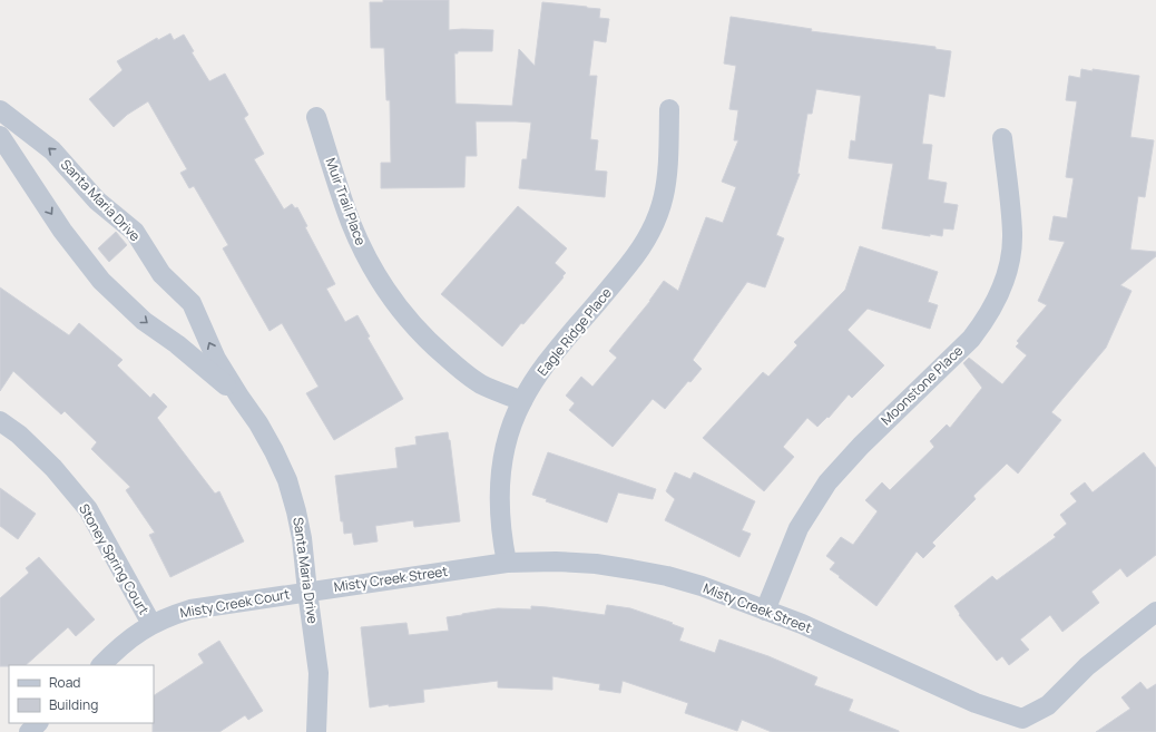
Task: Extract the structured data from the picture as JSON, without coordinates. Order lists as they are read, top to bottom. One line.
{"streets":{"street":["Santa Maria Drive","Muir Trail Place","Eagle Ridge Place","Moonstone Place","Stoney Spring Court","Misty Creek Street","Misty Creek Court"]},"crossings":[["Santa Maria Drive","Misty Creek Street"],["Santa Maria Drive","Misty Creek Court"],["Muir Trail Place","Eagle Ridge Place"],["Eagle Ridge Place","Misty Creek Street"],["Moonstone Place","Misty Creek Street"],["Stoney Spring Court","Misty Creek Court"],["Misty Creek Street","Misty Creek Court"]],"legend":["Road","Building"]}
